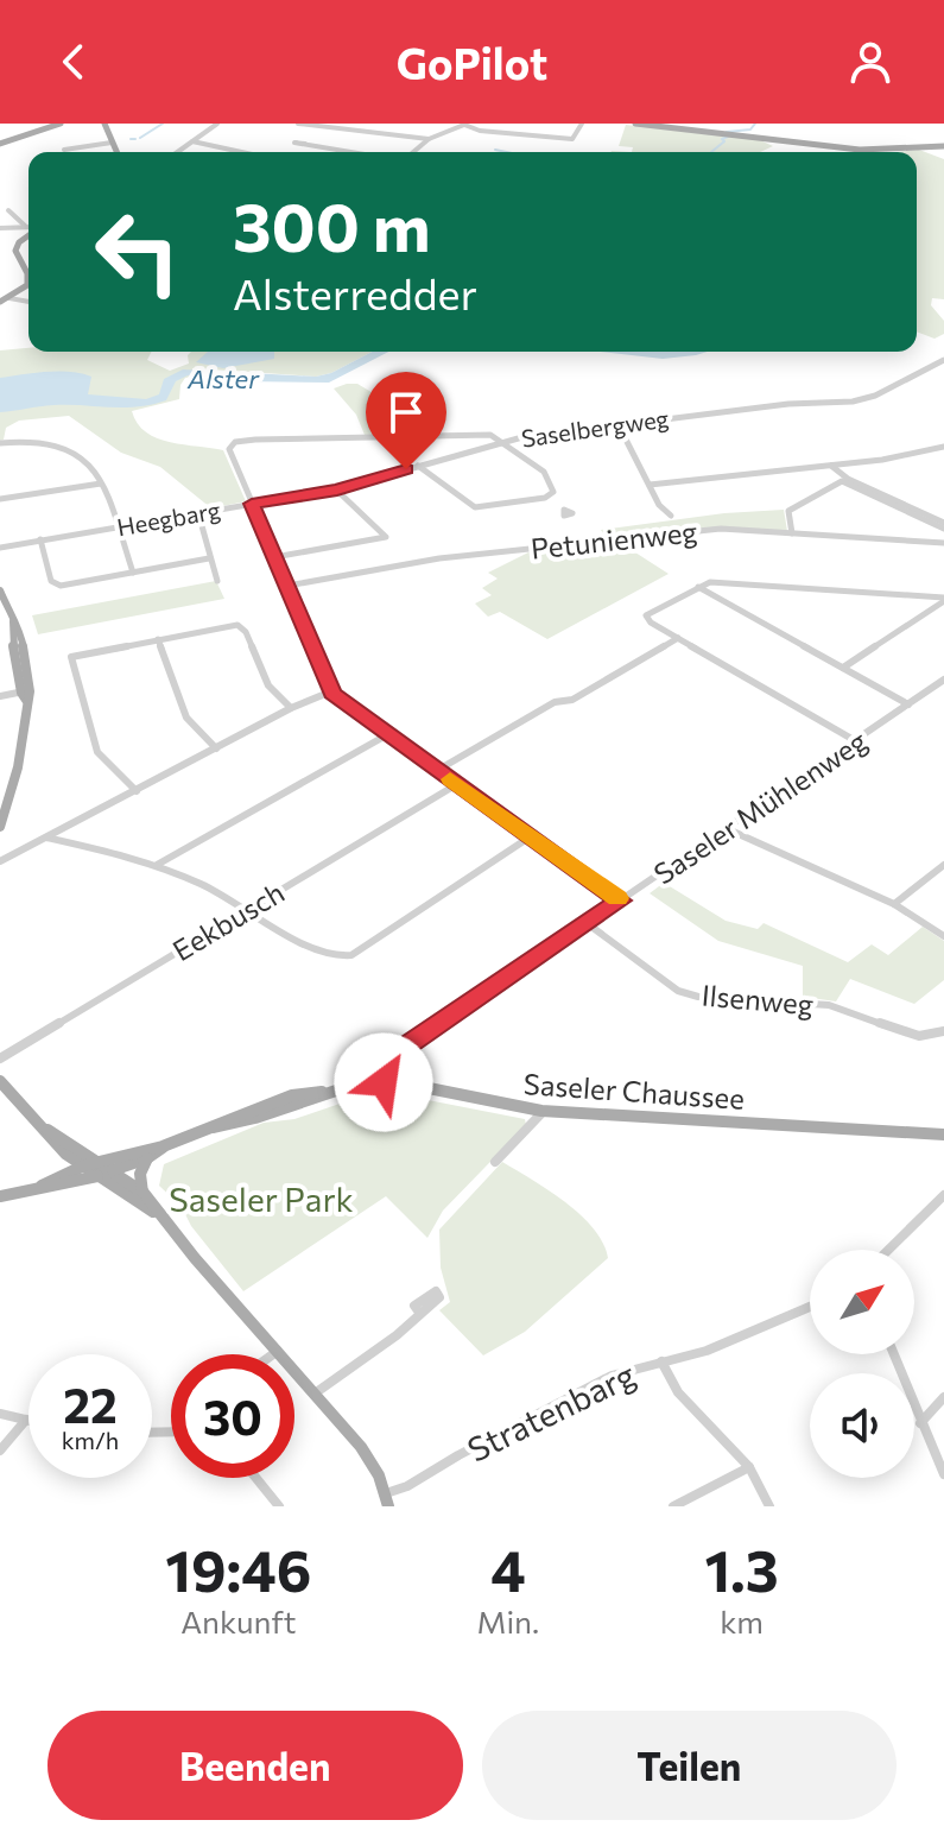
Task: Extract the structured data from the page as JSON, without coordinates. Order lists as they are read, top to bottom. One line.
{"streets":{"main road":["Saseler Chaussee"],"street":["Saselbergweg","Heegbarg","Petunienweg","Saseler Mühlenweg","Eekbusch","Ilsenweg","Stratenbarg"]},"crossings":[["Saselbergweg","Heegbarg"],["Saseler Mühlenweg","Ilsenweg"],["Saseler Mühlenweg","Saseler Chaussee"]],"water":["Alster"],"parks":["Saseler Park"],"north":"top right","page":{"header":"GoPilot","turn":["300 m","Alsterredder"],"speed":"22 km/h","limit":"30","eta":["19:46","Ankunft","4","Min.","1.3","km"],"buttons":["Beenden","Teilen"]}}
